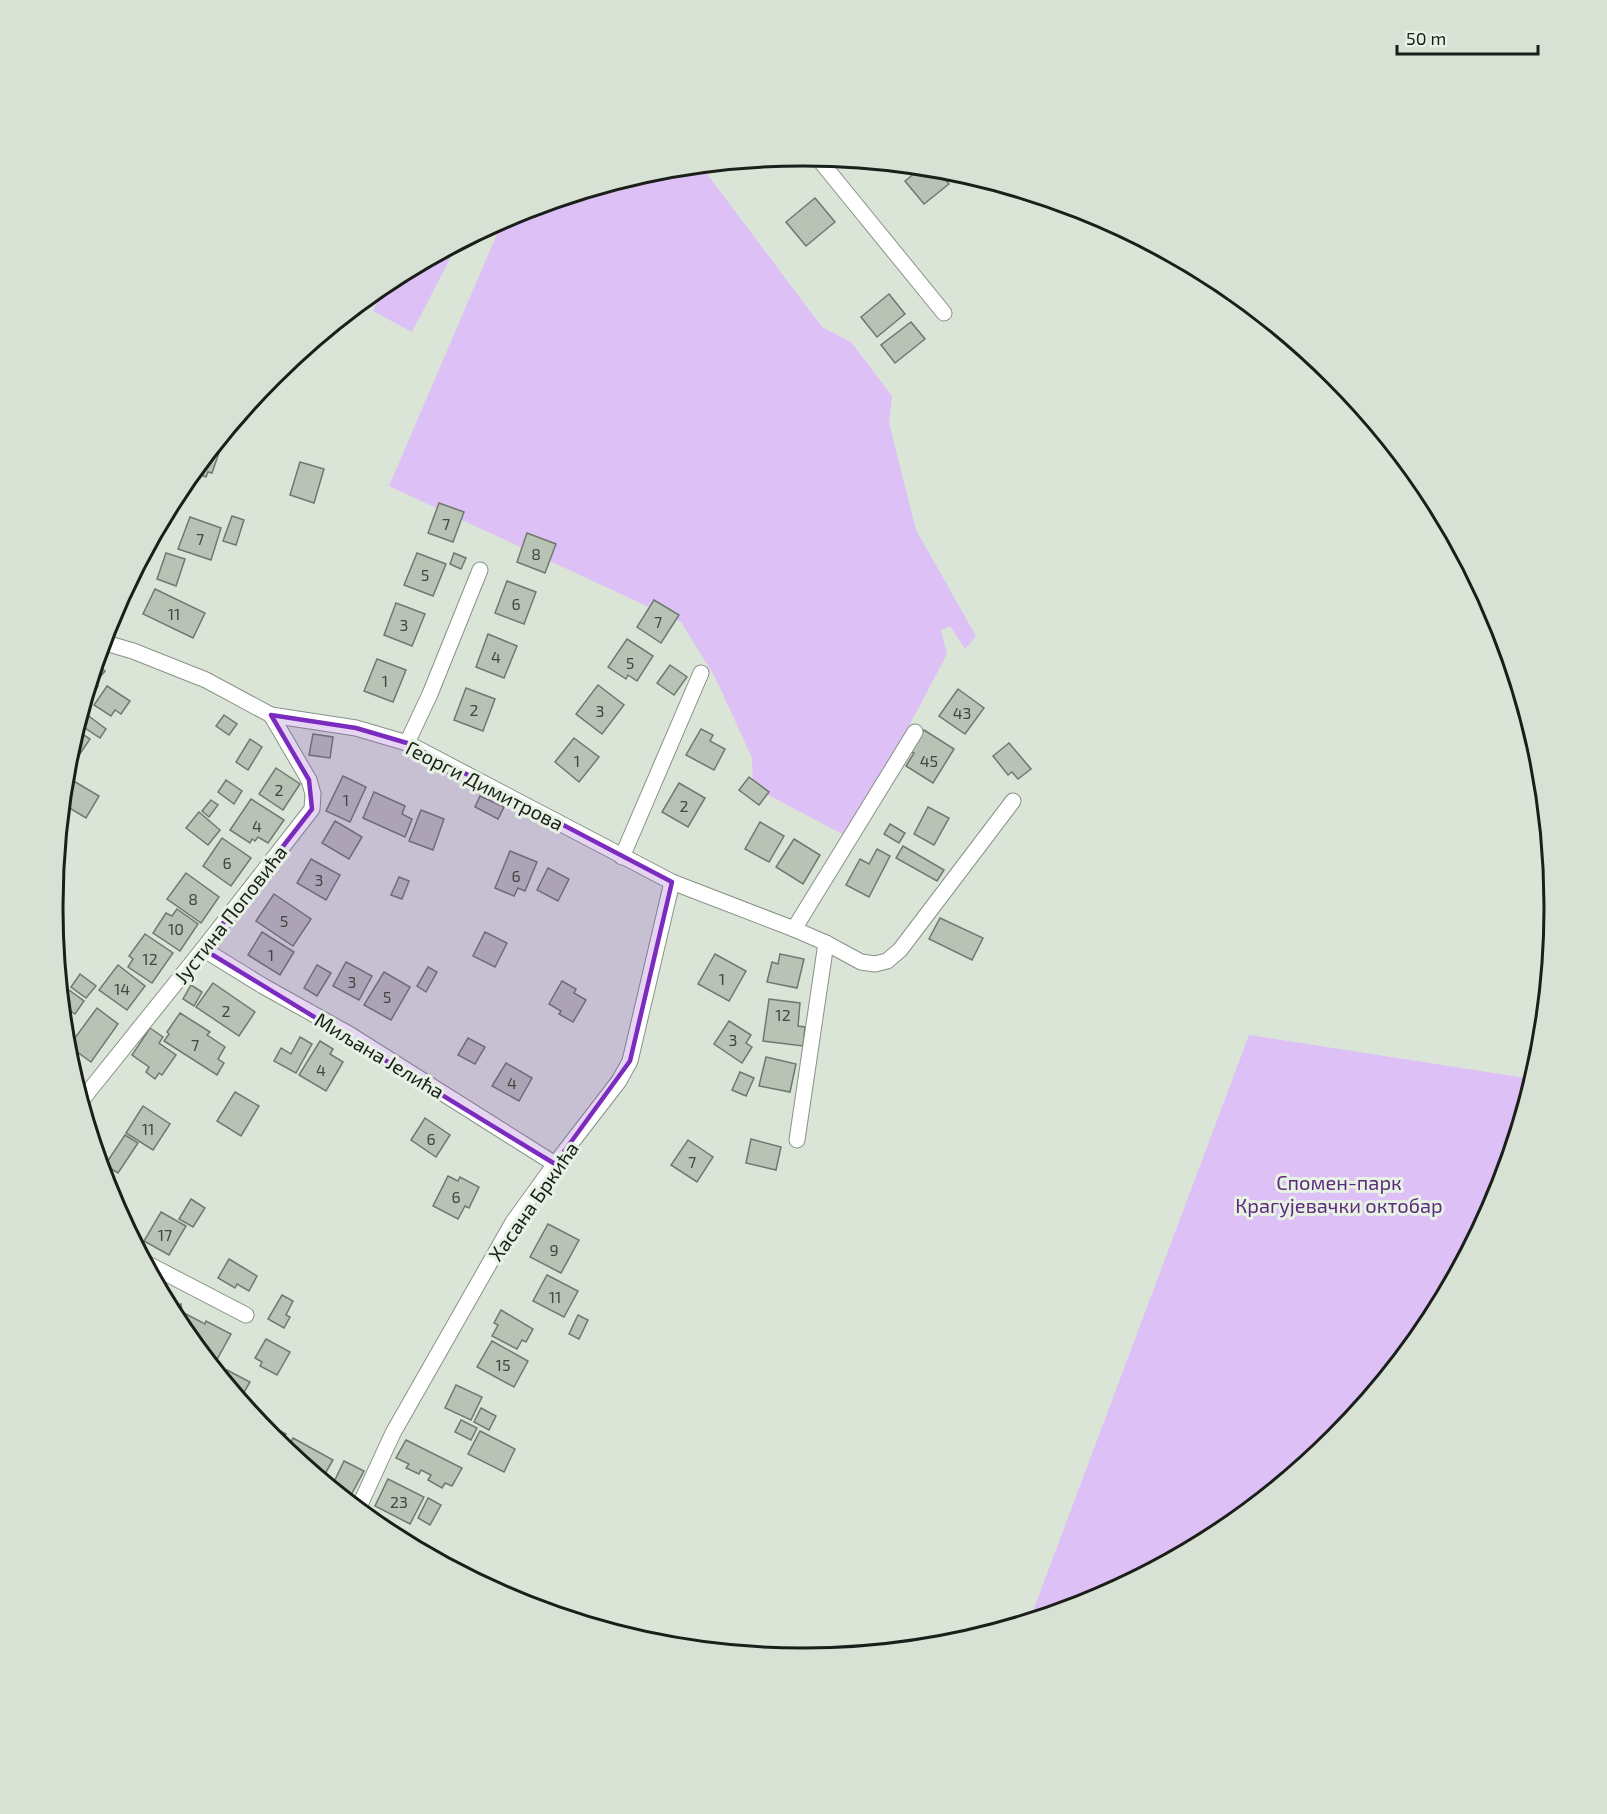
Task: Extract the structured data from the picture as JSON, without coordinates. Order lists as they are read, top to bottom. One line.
{"streets":{"street":["Георги Димитрова","Јустина Поповића","Миљана Јелића","Хасана Бркића"]},"crossings":[["Георги Димитрова","Јустина Поповића"],["Георги Димитрова","Хасана Бркића"],["Јустина Поповића","Миљана Јелића"],["Миљана Јелића","Хасана Бркића"]],"parks":["Спомен-парк Крагујевачки октобар"],"house_numbers":["7","7","8","5","6","11","7","3","4","5","1","2","3","43","1","45","2","1","2","4","6","6","3","8","5","10","1","12","1","3","14","5","2","12","3","7","4","4","11","6","7","6","17","9","11","15","23"],"scale_bar":"50 m"}
